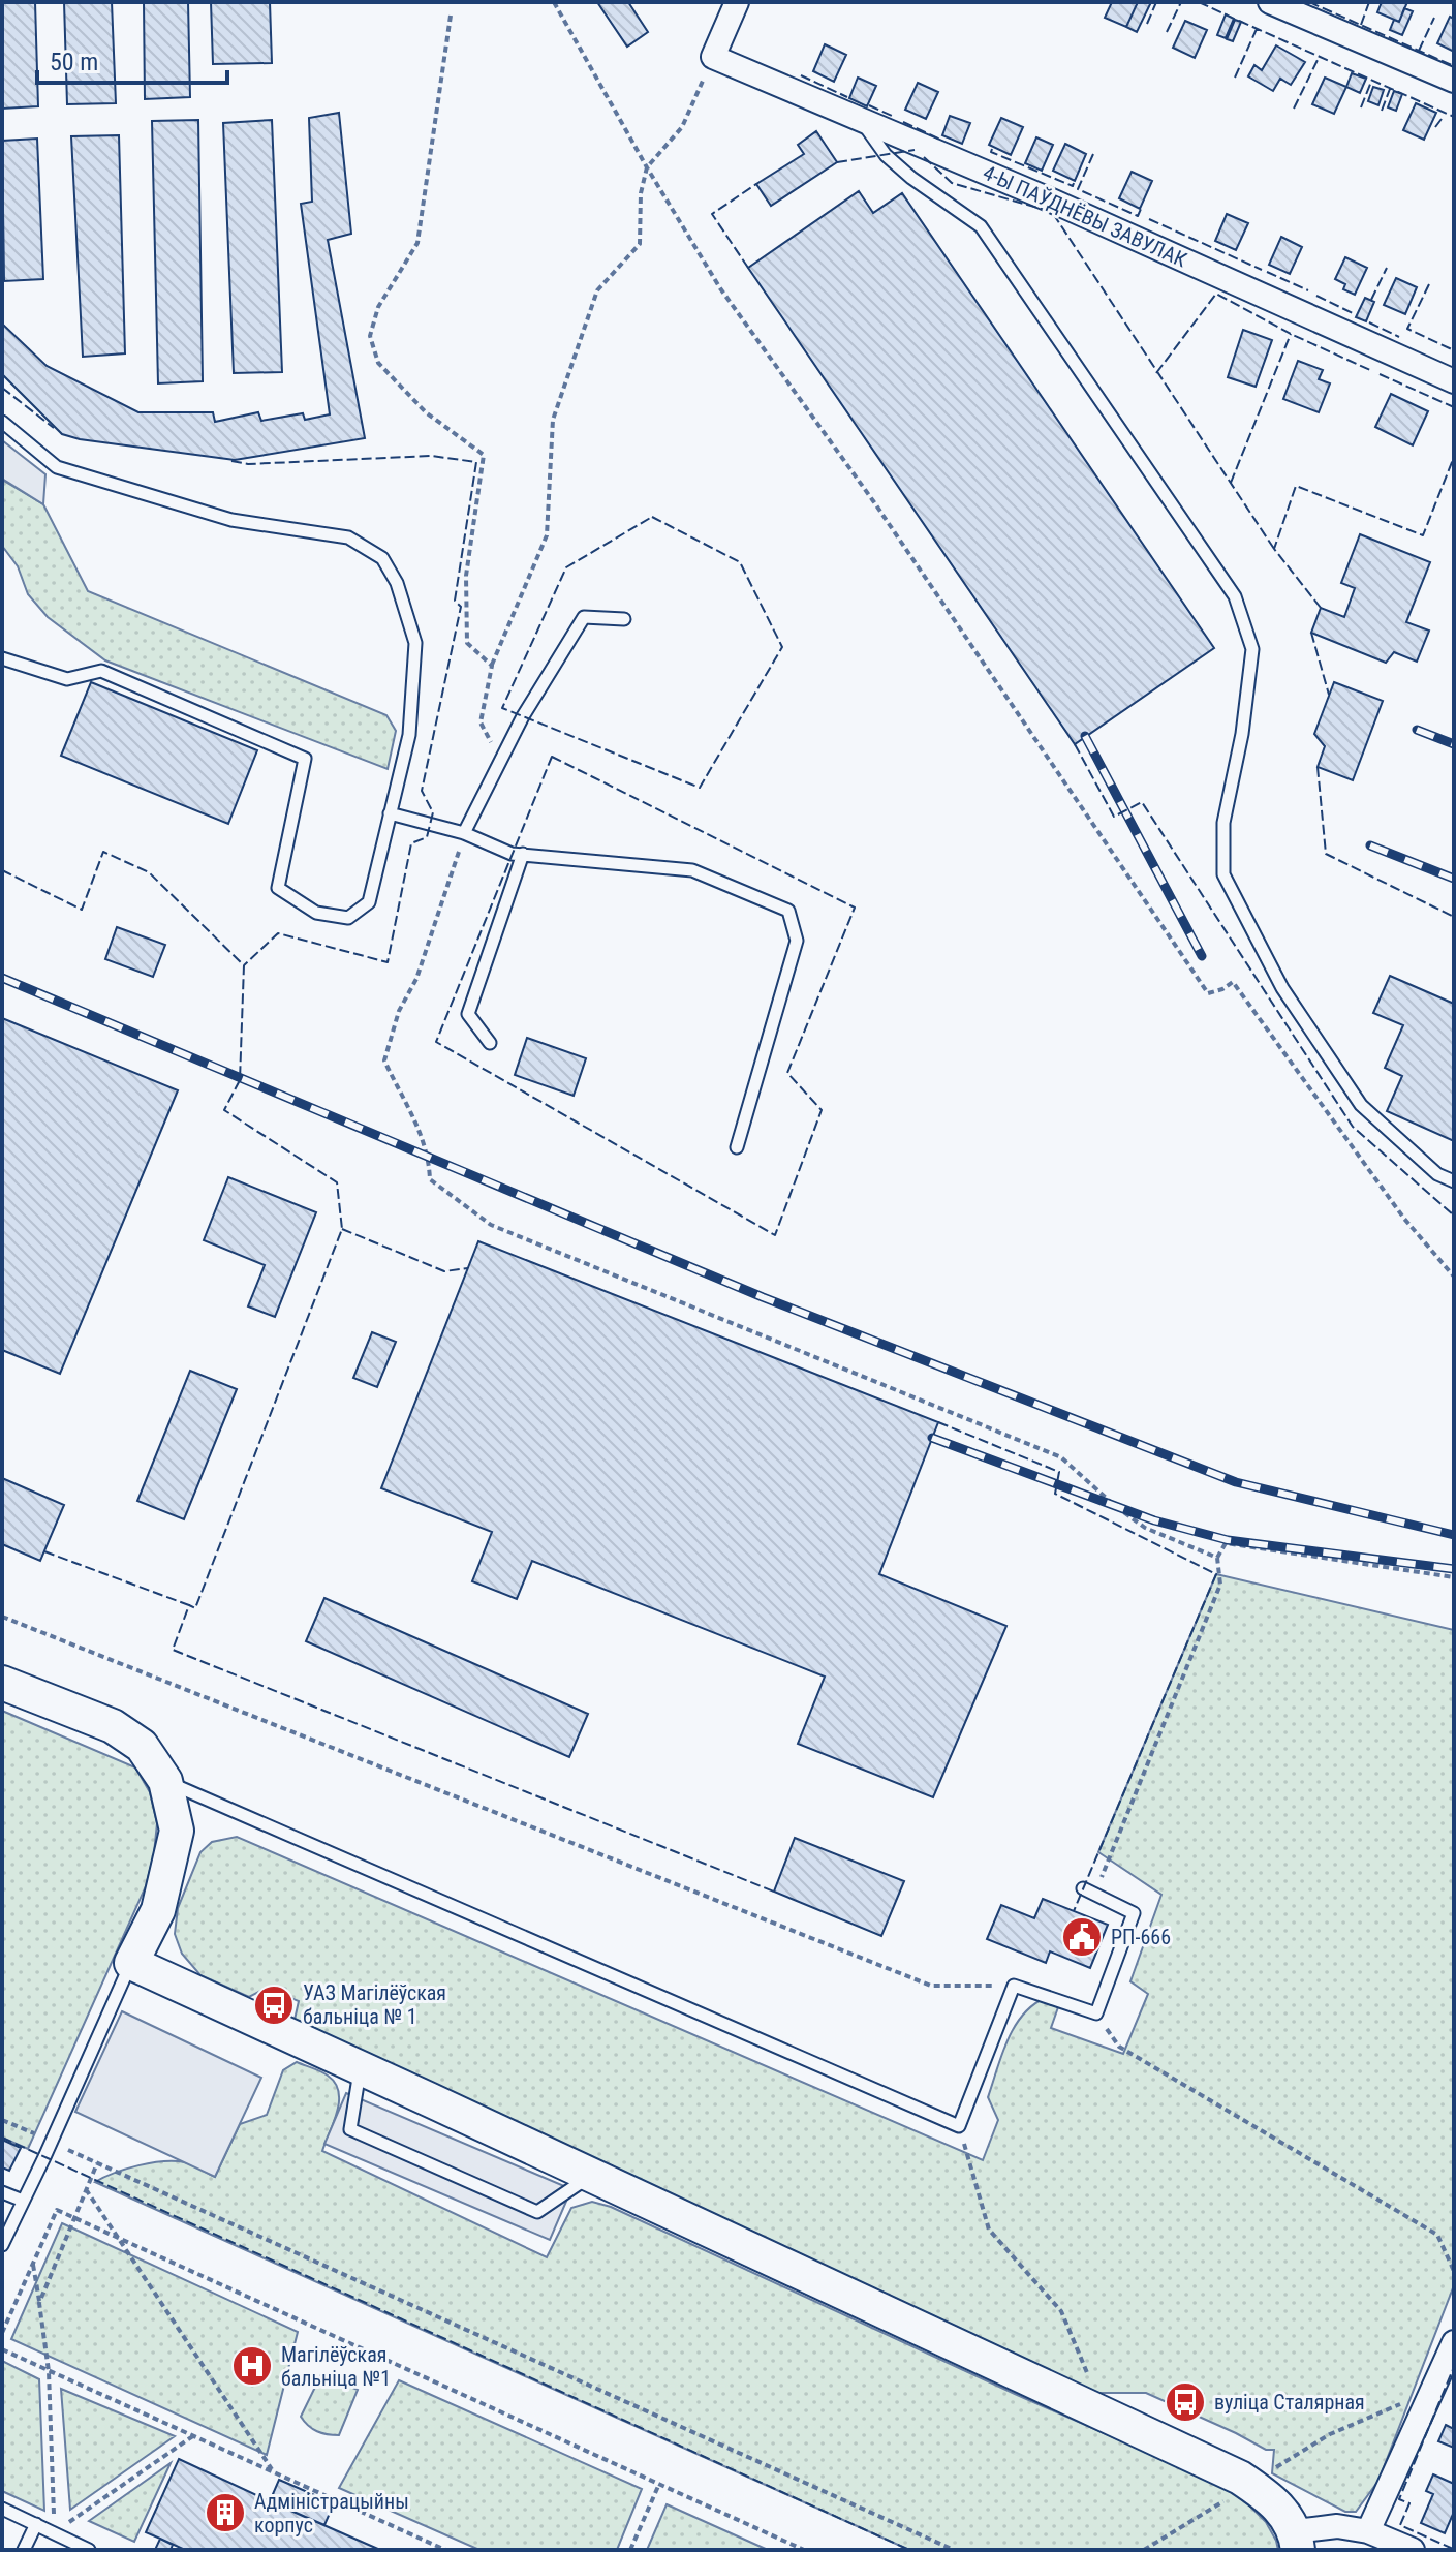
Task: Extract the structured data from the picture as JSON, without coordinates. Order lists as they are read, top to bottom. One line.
{"streets":{"street":["4-Ы ПАЎДНЁВЫ ЗАВУЛАК"]},"places":{"public building":["РП-666"],"bus stop":["УАЗ Магілёўская бальніца № 1","вуліца Сталярная"],"hospital":["Магілёўская бальніца №1"],"building":["Адміністрацыйны корпус"]},"scale_bar":"50 m"}
